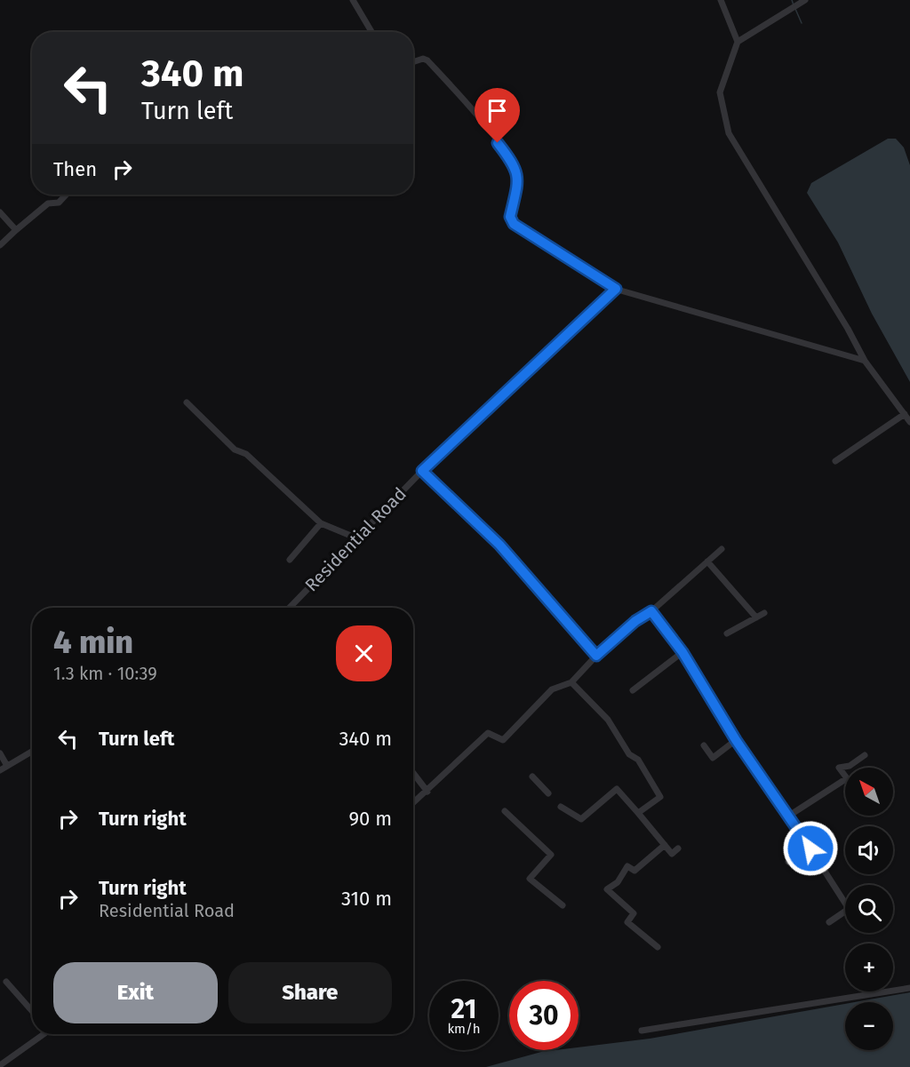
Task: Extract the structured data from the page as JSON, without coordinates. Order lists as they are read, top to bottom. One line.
{"streets":{"street":["Residential Road"]},"north":"top left","page":{"turn":["340 m","Turn left"],"then":"Then","heading":["4 min","1.3 km · 10:39"],"list":[{"name":"Turn left","value":"340 m"},{"name":"Turn right","value":"90 m"},{"name":"Turn right","note":"Residential Road","value":"310 m"}],"map_buttons":["+","−"],"buttons":["Exit","Share"],"speed":"21 km/h","limit":"30"}}
